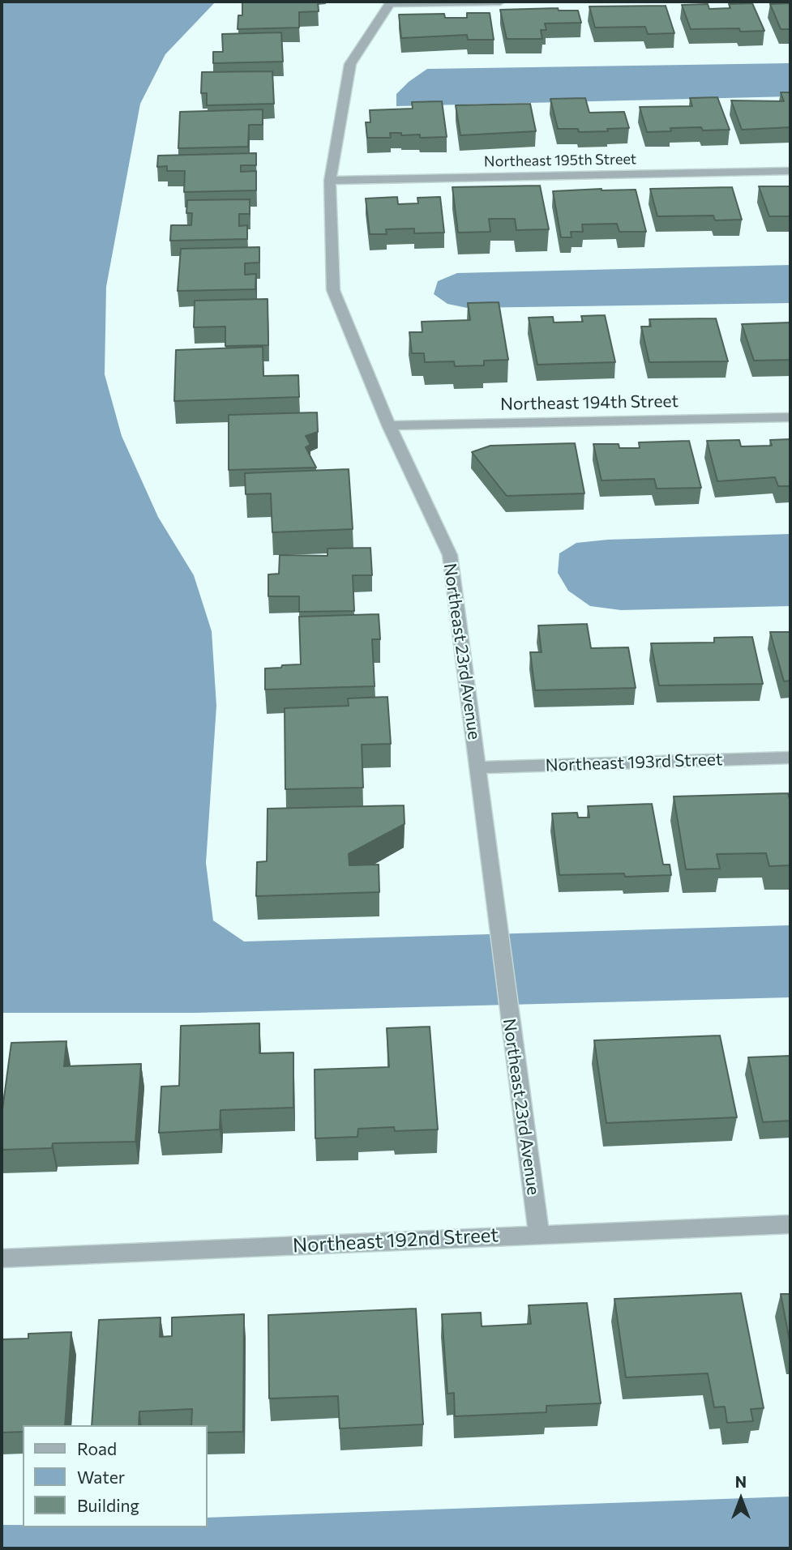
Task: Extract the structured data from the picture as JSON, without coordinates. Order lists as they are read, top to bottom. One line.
{"streets":{"street":["Northeast 195th Street","Northeast 194th Street","Northeast 23rd Avenue","Northeast 193rd Street","Northeast 192nd Street"]},"crossings":[["Northeast 195th Street","Northeast 23rd Avenue"],["Northeast 194th Street","Northeast 23rd Avenue"],["Northeast 23rd Avenue","Northeast 193rd Street"],["Northeast 23rd Avenue","Northeast 192nd Street"]],"legend":["Road","Water","Building"],"north":"top"}
